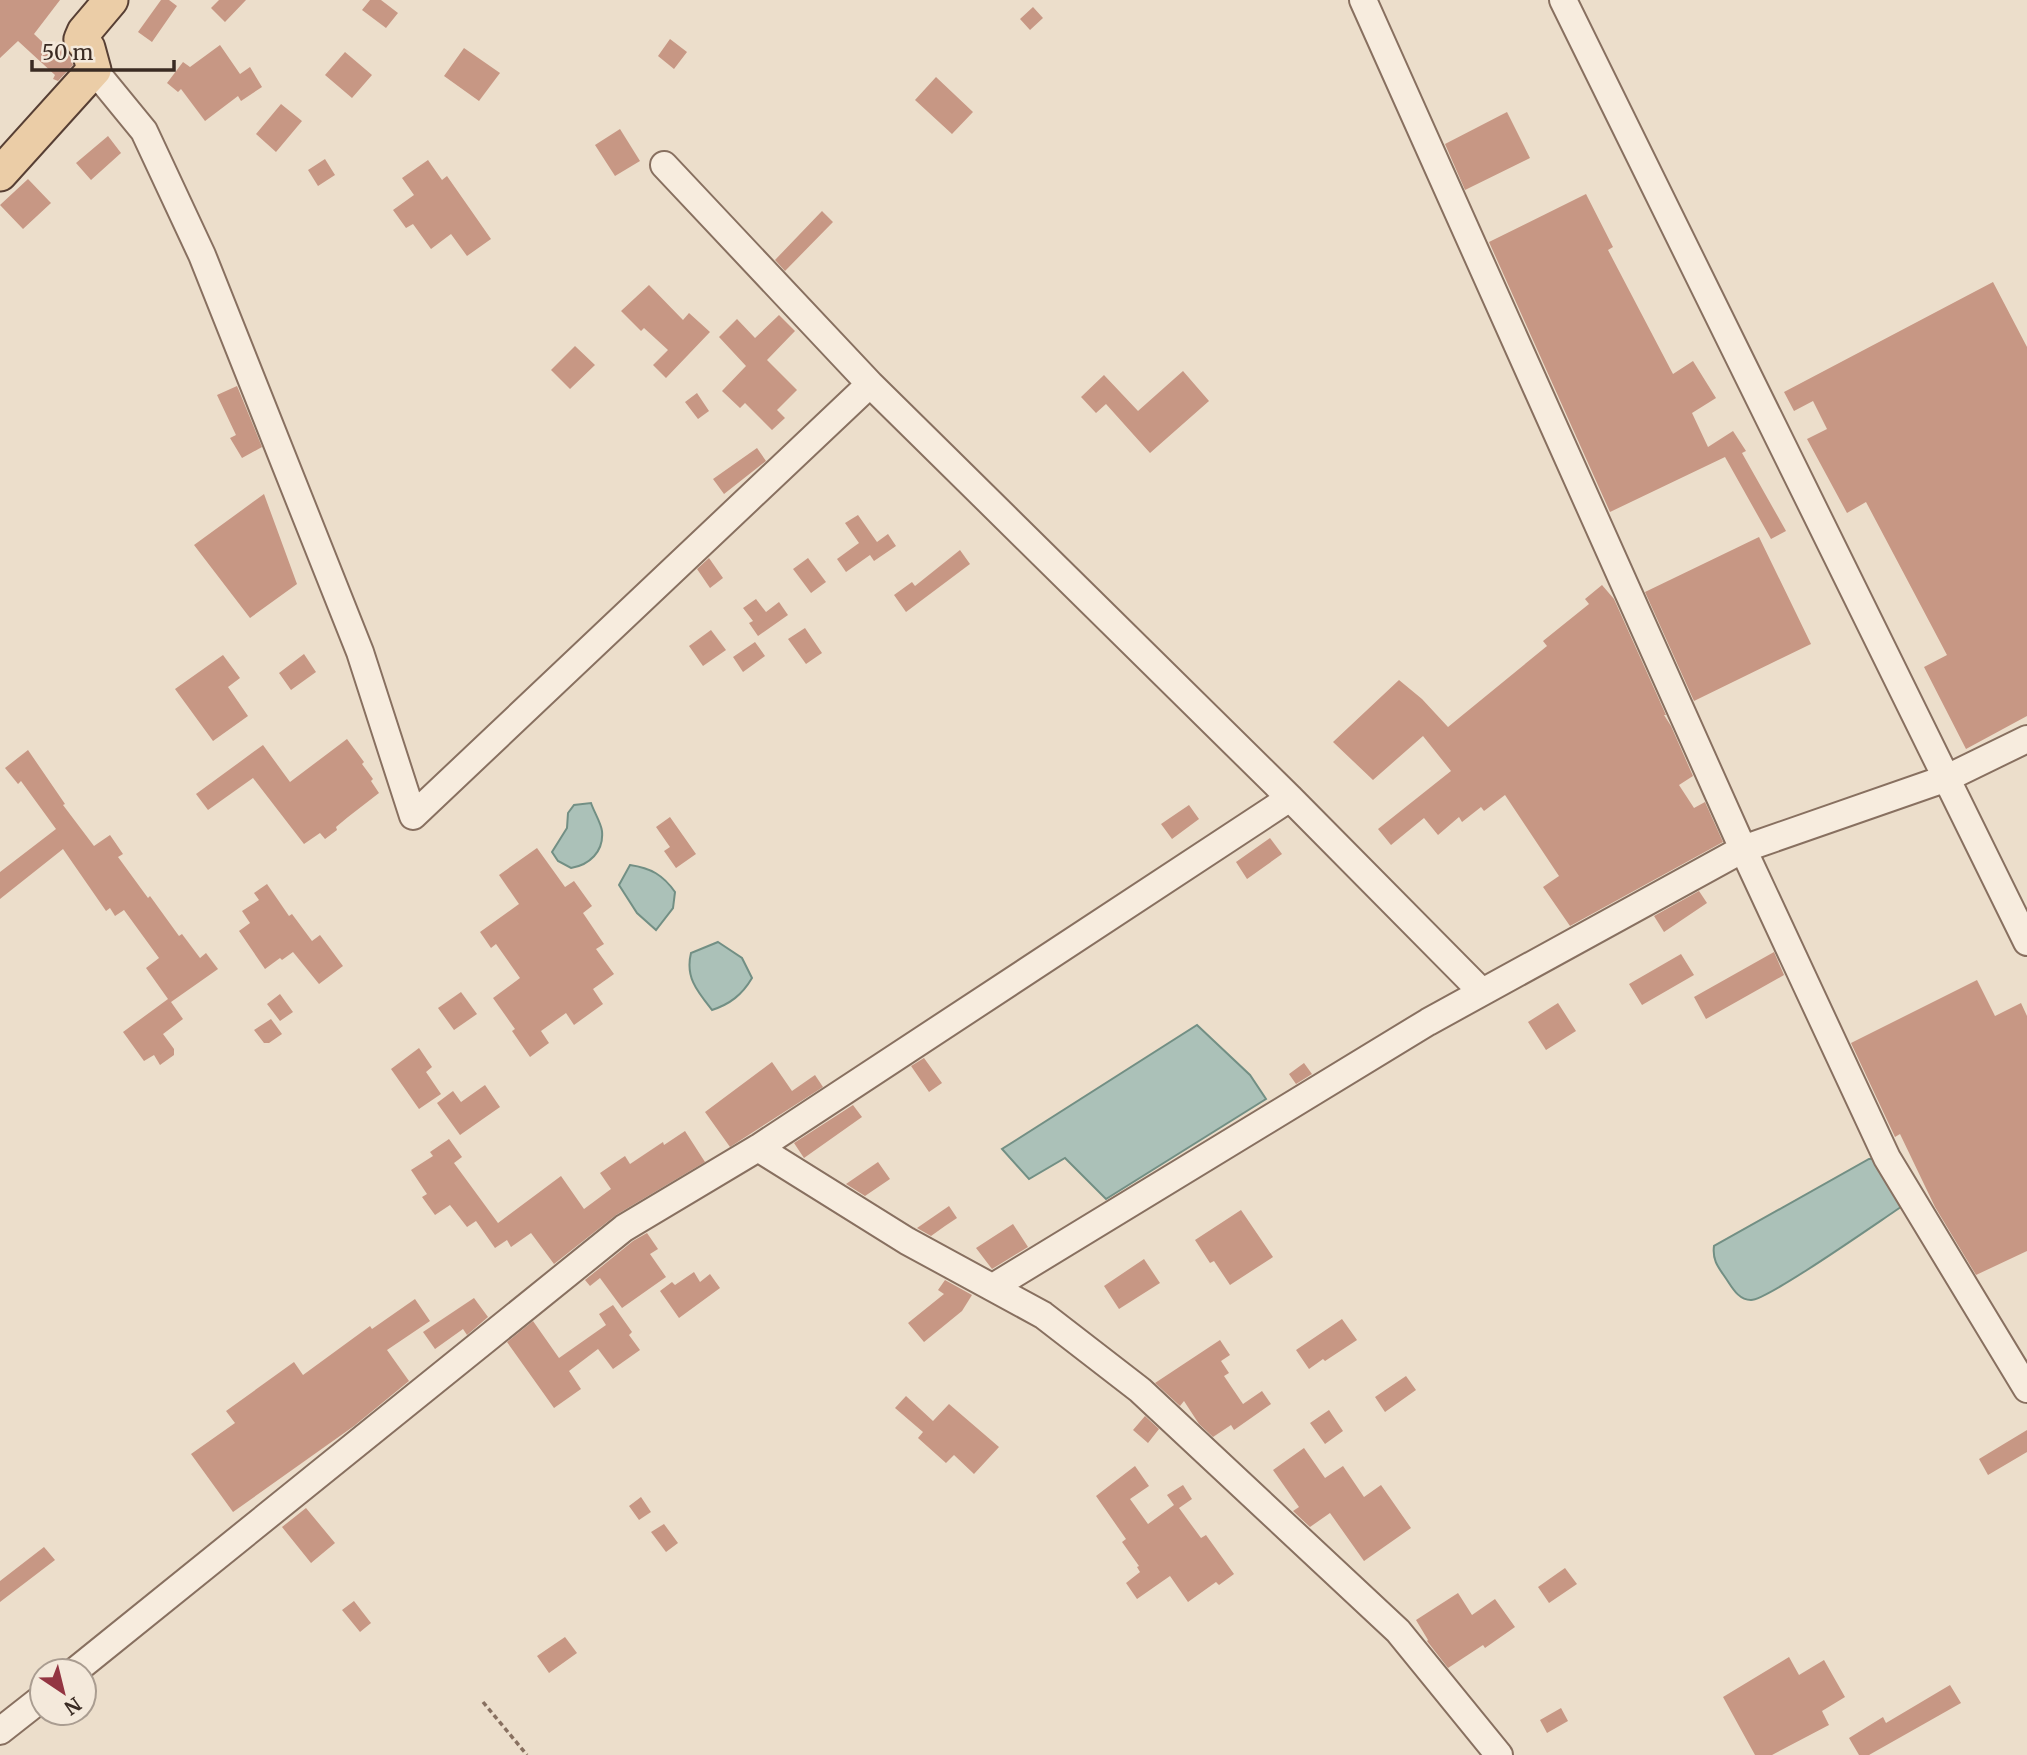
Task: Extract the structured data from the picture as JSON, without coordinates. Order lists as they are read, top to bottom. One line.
{"scale_bar":"50 m","north":"bottom right"}
